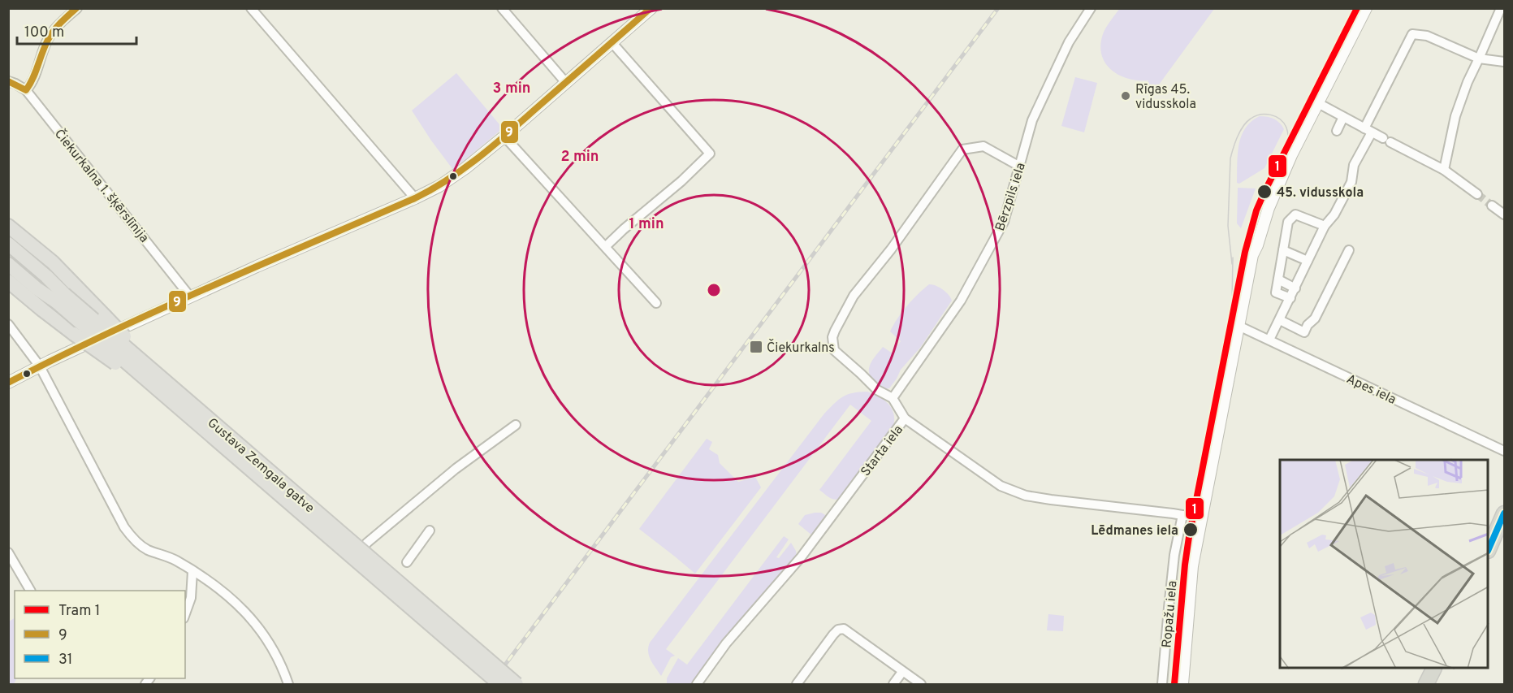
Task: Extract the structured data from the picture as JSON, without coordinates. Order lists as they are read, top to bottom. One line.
{"streets":{"main road":["Gustava Zemgala gatve"],"street":["Čiekurkalna 1. šķērslīnija","Bērzpils iela","Apes iela","Starta iela","Ropažu iela"]},"crossings":[["Bērzpils iela","Starta iela"],["Apes iela","Ropažu iela"]],"places":{"other":["Rīgas 45. vidusskola","45. vidusskola","Lēdmanes iela"],"transit":["Čiekurkalns"]},"lines":["tram line 1","transit line 9","transit line 31"],"legend":["Tram 1","9","31"],"scale_bar":"100 m","rings":["3 min","2 min","1 min"]}
